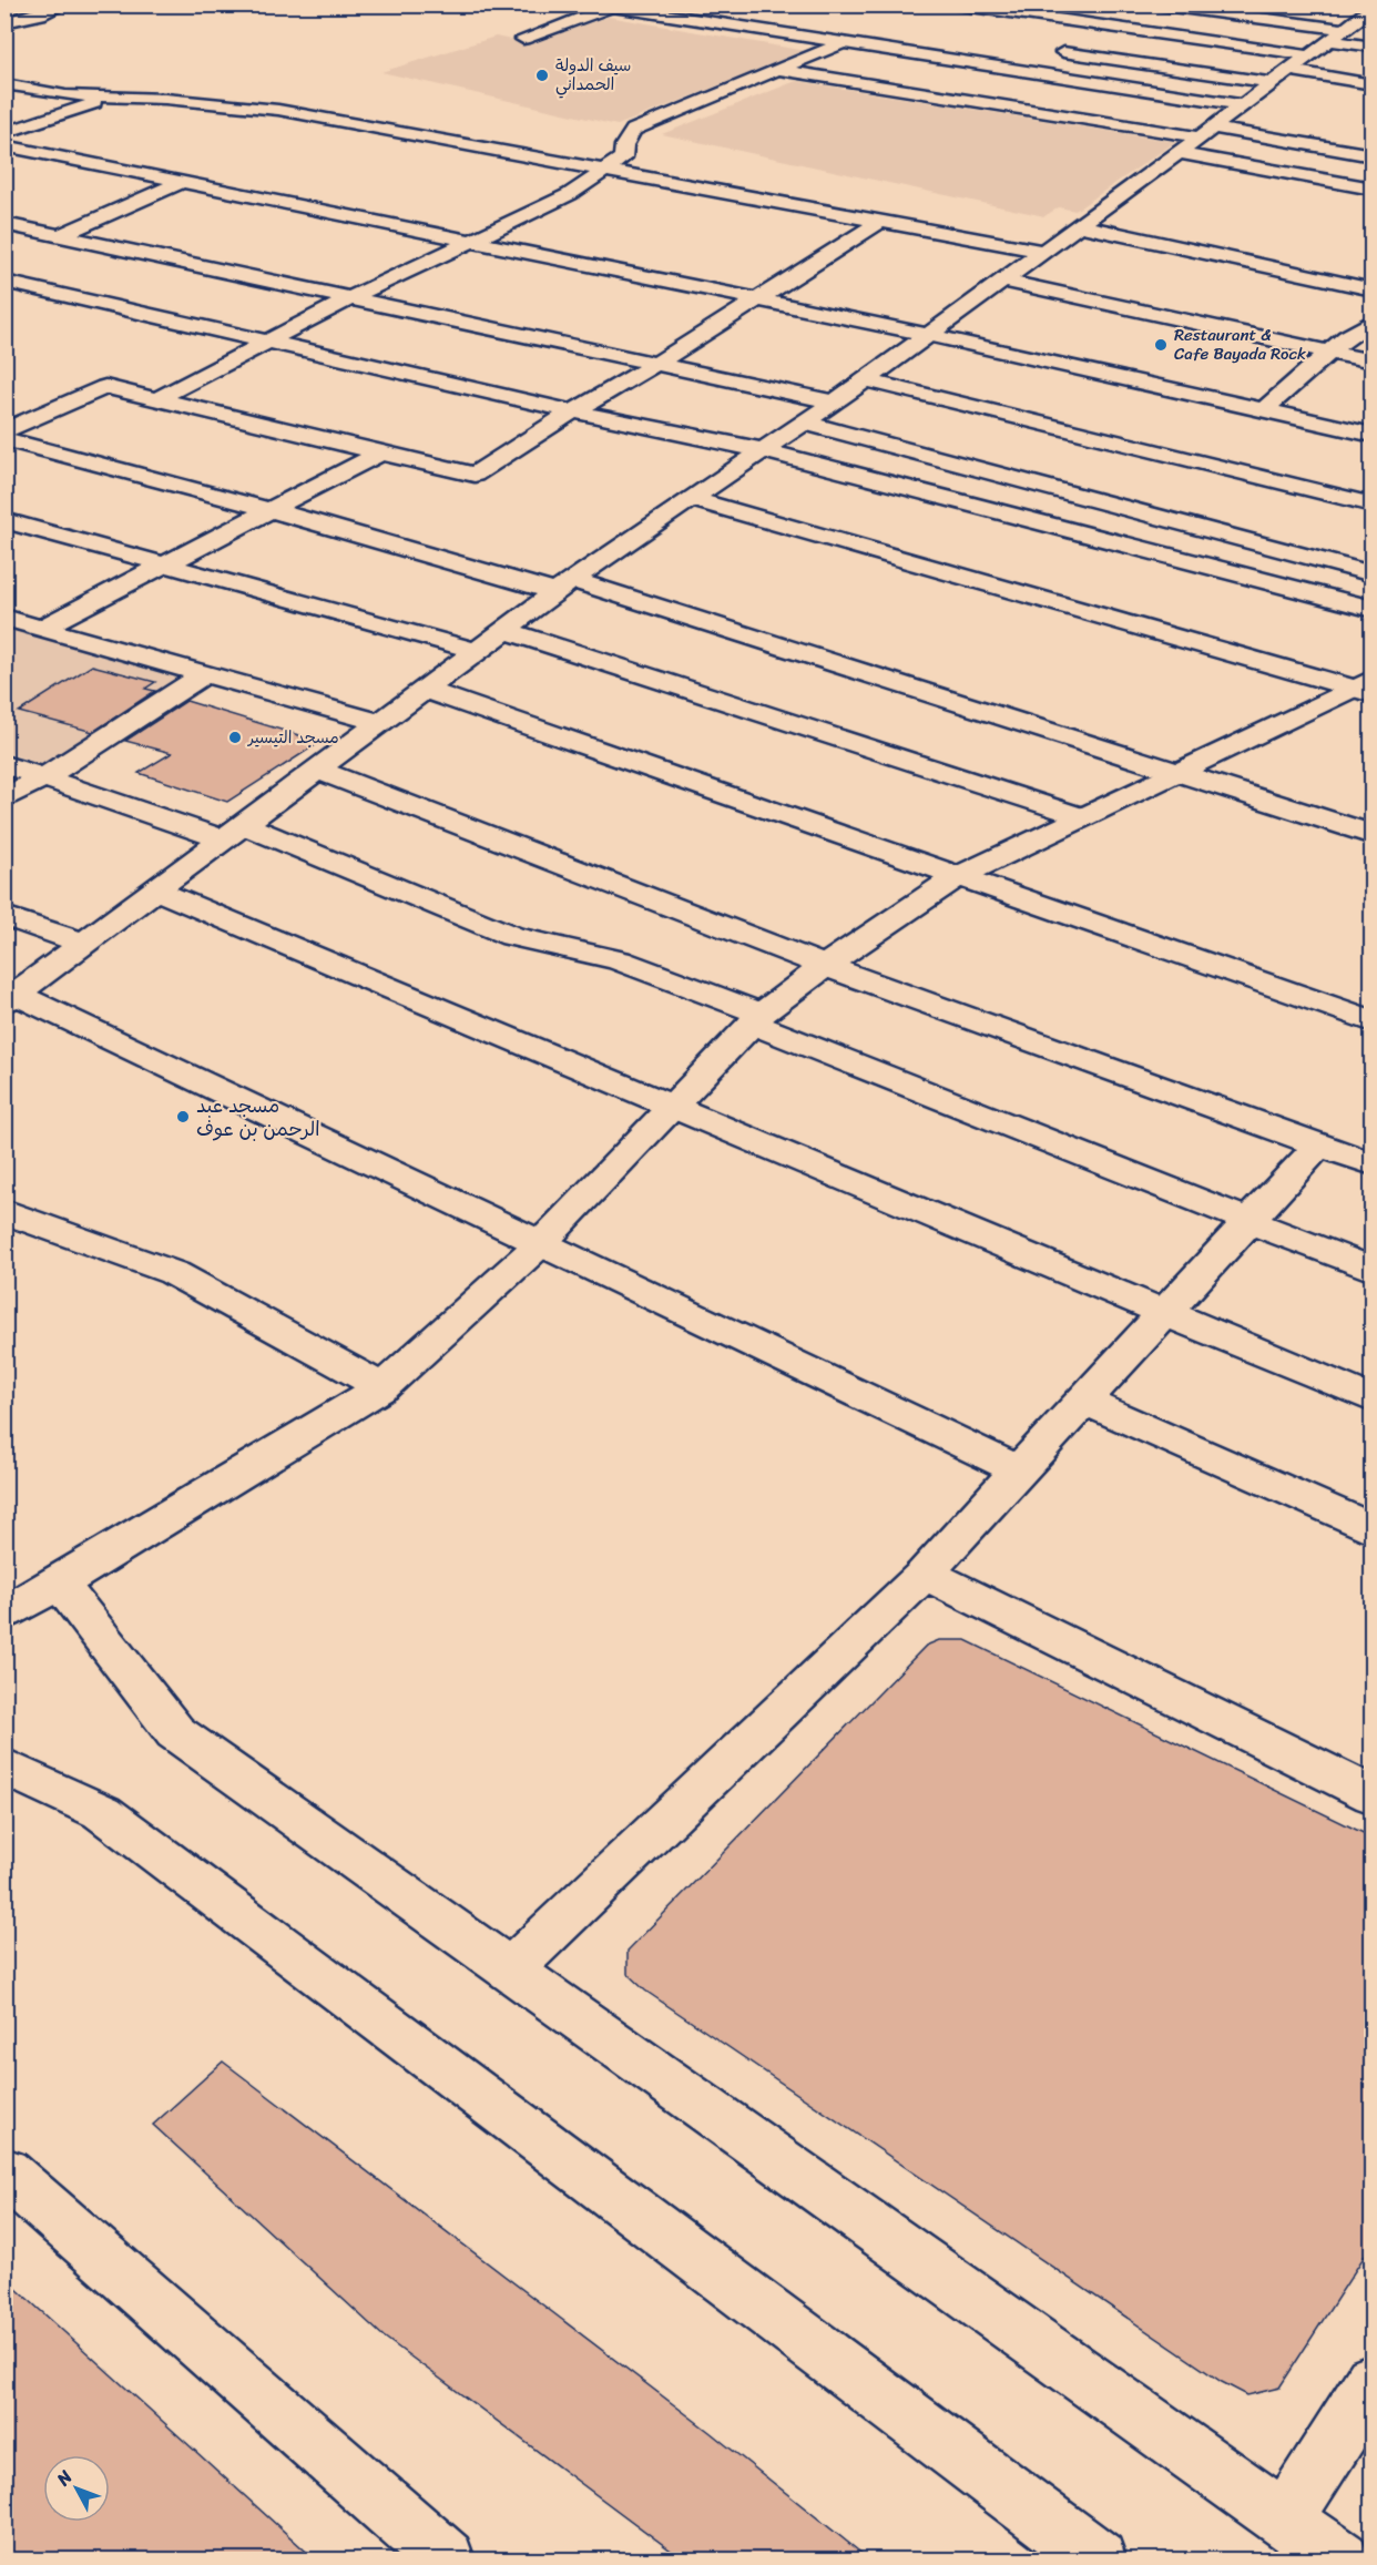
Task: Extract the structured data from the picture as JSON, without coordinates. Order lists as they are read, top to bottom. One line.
{"places":["سيف الدولة الحمداني","Restaurant & Cafe Bayada Rock","مسجد التيسير","مسجد عبد الرحمن بن عوف"],"north":"top left"}
